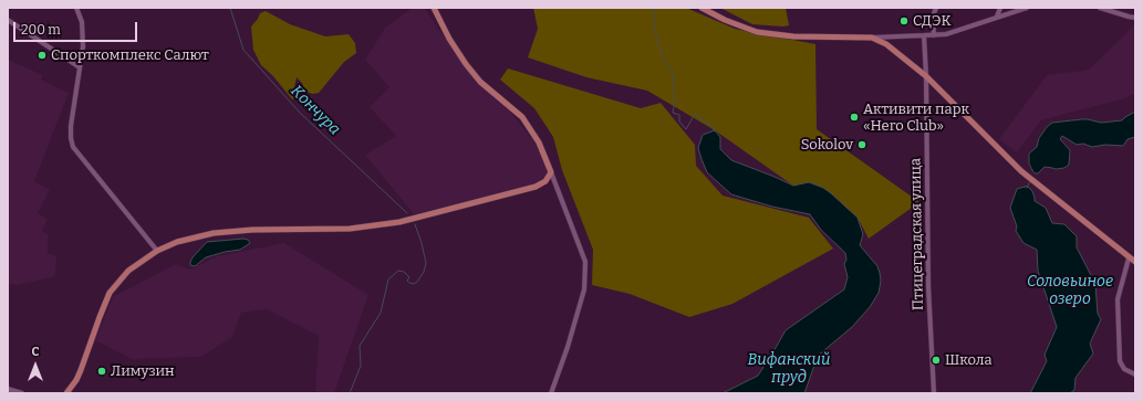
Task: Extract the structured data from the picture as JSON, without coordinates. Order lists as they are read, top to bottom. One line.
{"streets":{"street":["Птицеградская улица"]},"water":["Кончура","Соловьиное озеро","Вифанский пруд"],"places":["СДЭК","Спорткомплекс Салют","Активити парк «Hero Club»","Sokolov","Школа","Лимузин"],"scale_bar":"200 m","north":"top"}
